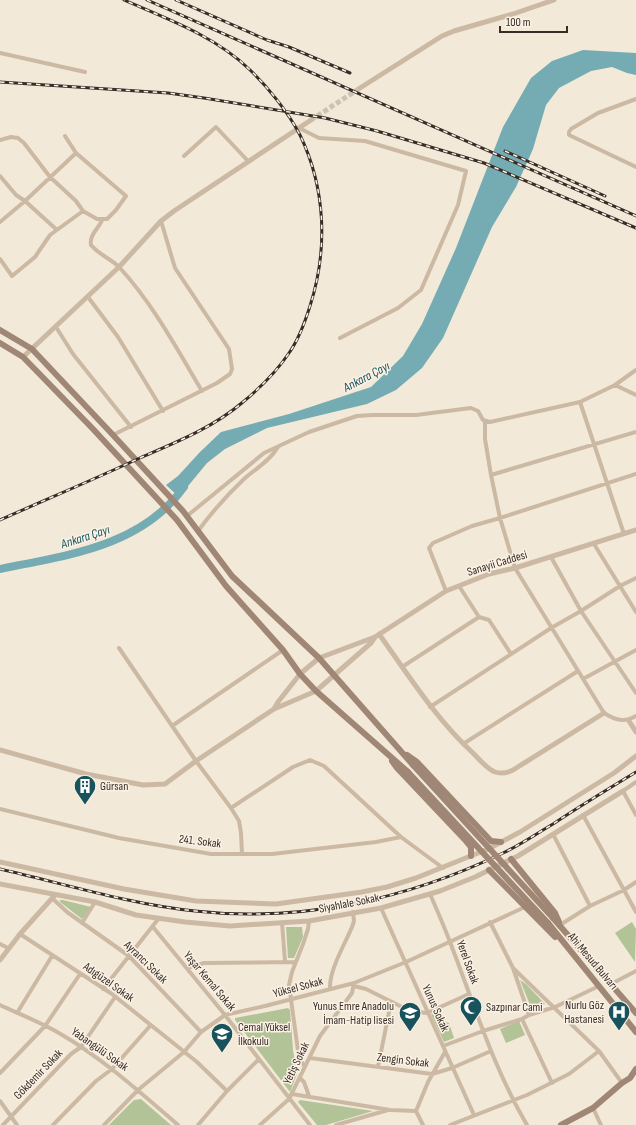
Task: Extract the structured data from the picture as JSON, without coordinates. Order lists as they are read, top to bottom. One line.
{"streets":{"main road":["Ahi Mesud Bulvarı"],"street":["Sanayii Caddesi","241. Sokak","Siyahlale Sokak","Ayrancı Sokak","Yerel Sokak","Yaşar Kemal Sokak","Adıgüzel Sokak","Yüksel Sokak","Yunus Sokak","Yabangülü Sokak","Zengin Sokak","Yetiş Sokak","Gökdemir Sokak"]},"crossings":[["Siyahlale Sokak","Ayrancı Sokak"],["Siyahlale Sokak","Yerel Sokak"],["Siyahlale Sokak","Yunus Sokak"],["Ayrancı Sokak","Yüksel Sokak"],["Yerel Sokak","Yüksel Sokak"],["Yerel Sokak","Zengin Sokak"],["Yaşar Kemal Sokak","Yüksel Sokak"],["Yaşar Kemal Sokak","Yetiş Sokak"],["Adıgüzel Sokak","Yüksel Sokak"],["Adıgüzel Sokak","Gökdemir Sokak"],["Yüksel Sokak","Yunus Sokak"],["Yüksel Sokak","Yabangülü Sokak"],["Yüksel Sokak","Yetiş Sokak"],["Yunus Sokak","Zengin Sokak"],["Yabangülü Sokak","Gökdemir Sokak"],["Zengin Sokak","Yetiş Sokak"]],"water":["Ankara Çayı"],"places":{"building":["Gürsan"],"mosque":["Sazpınar Cami"],"hospital":["Nurlu Göz Hastanesi"],"school or university":["Yunus Emre Anadolu İmam-Hatip lisesi","Cemal Yüksel İlkokulu"]},"scale_bar":"100 m"}
